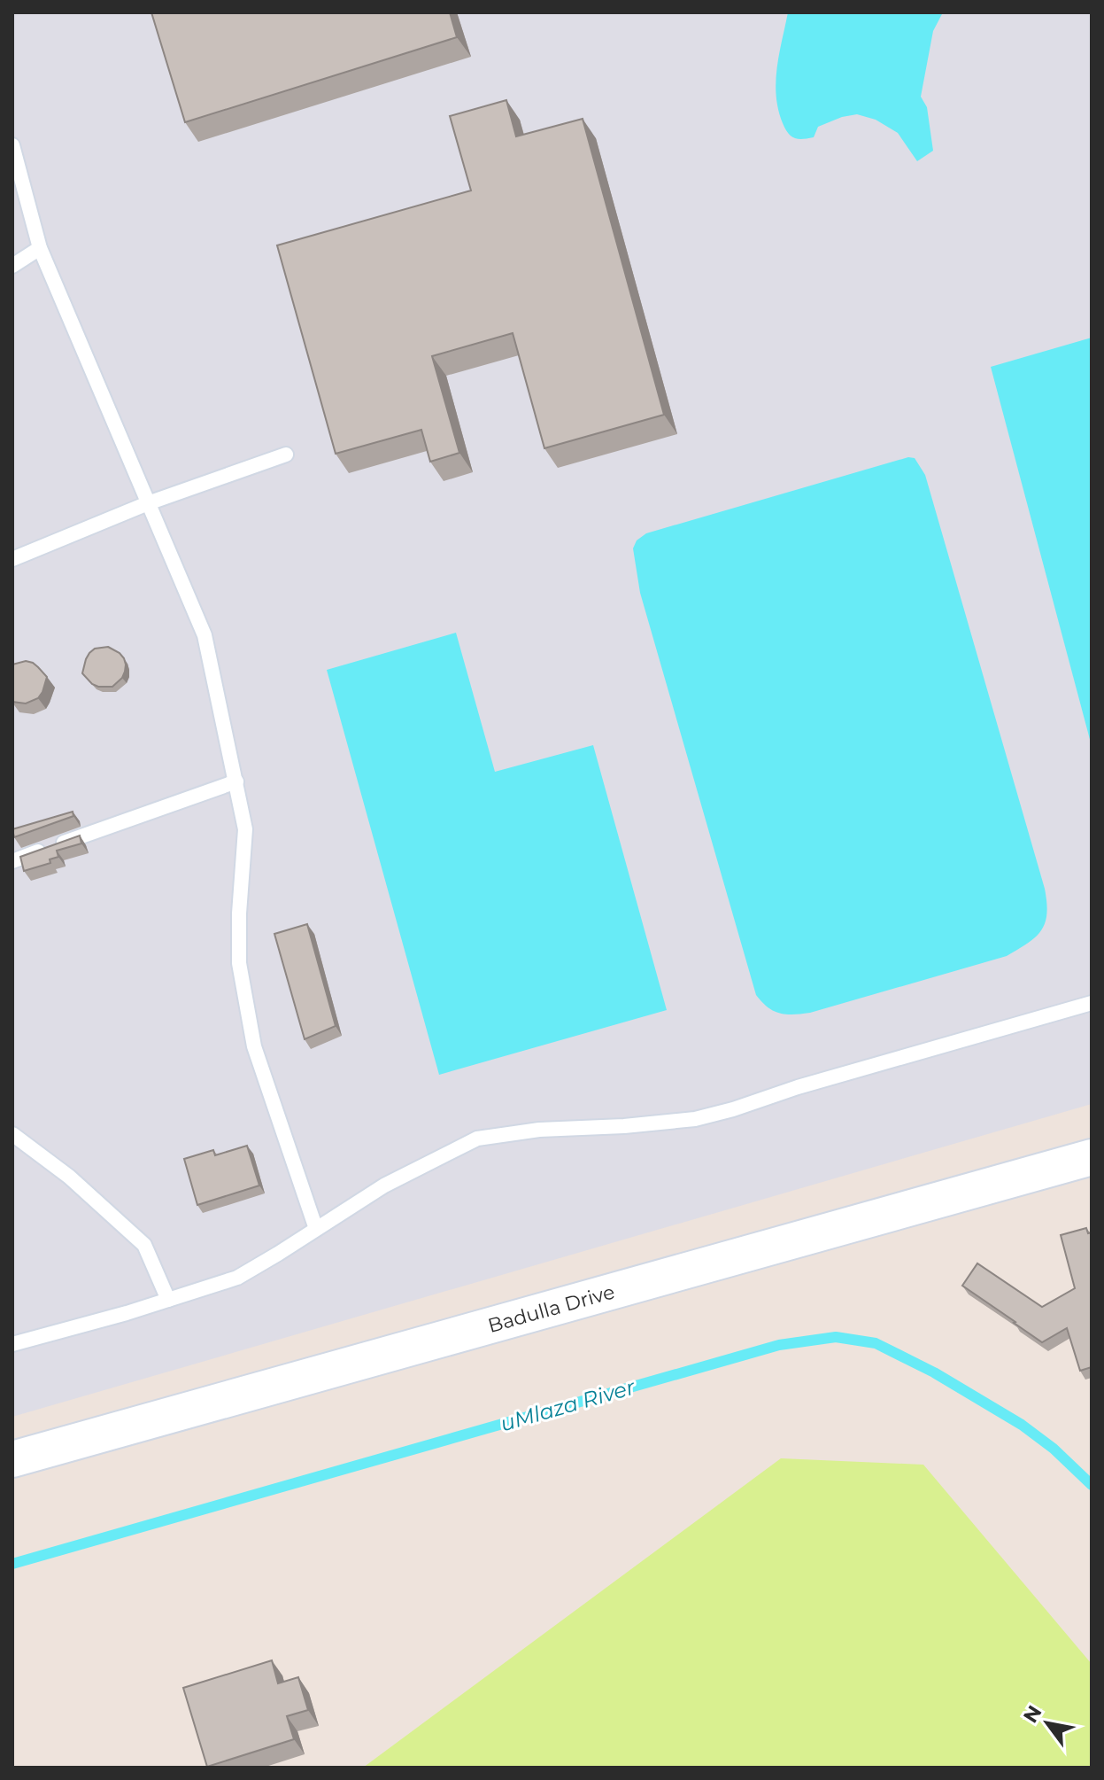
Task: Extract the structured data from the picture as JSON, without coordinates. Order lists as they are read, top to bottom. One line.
{"streets":{"street":["Badulla Drive"]},"water":["uMlaza River"],"north":"top left"}
